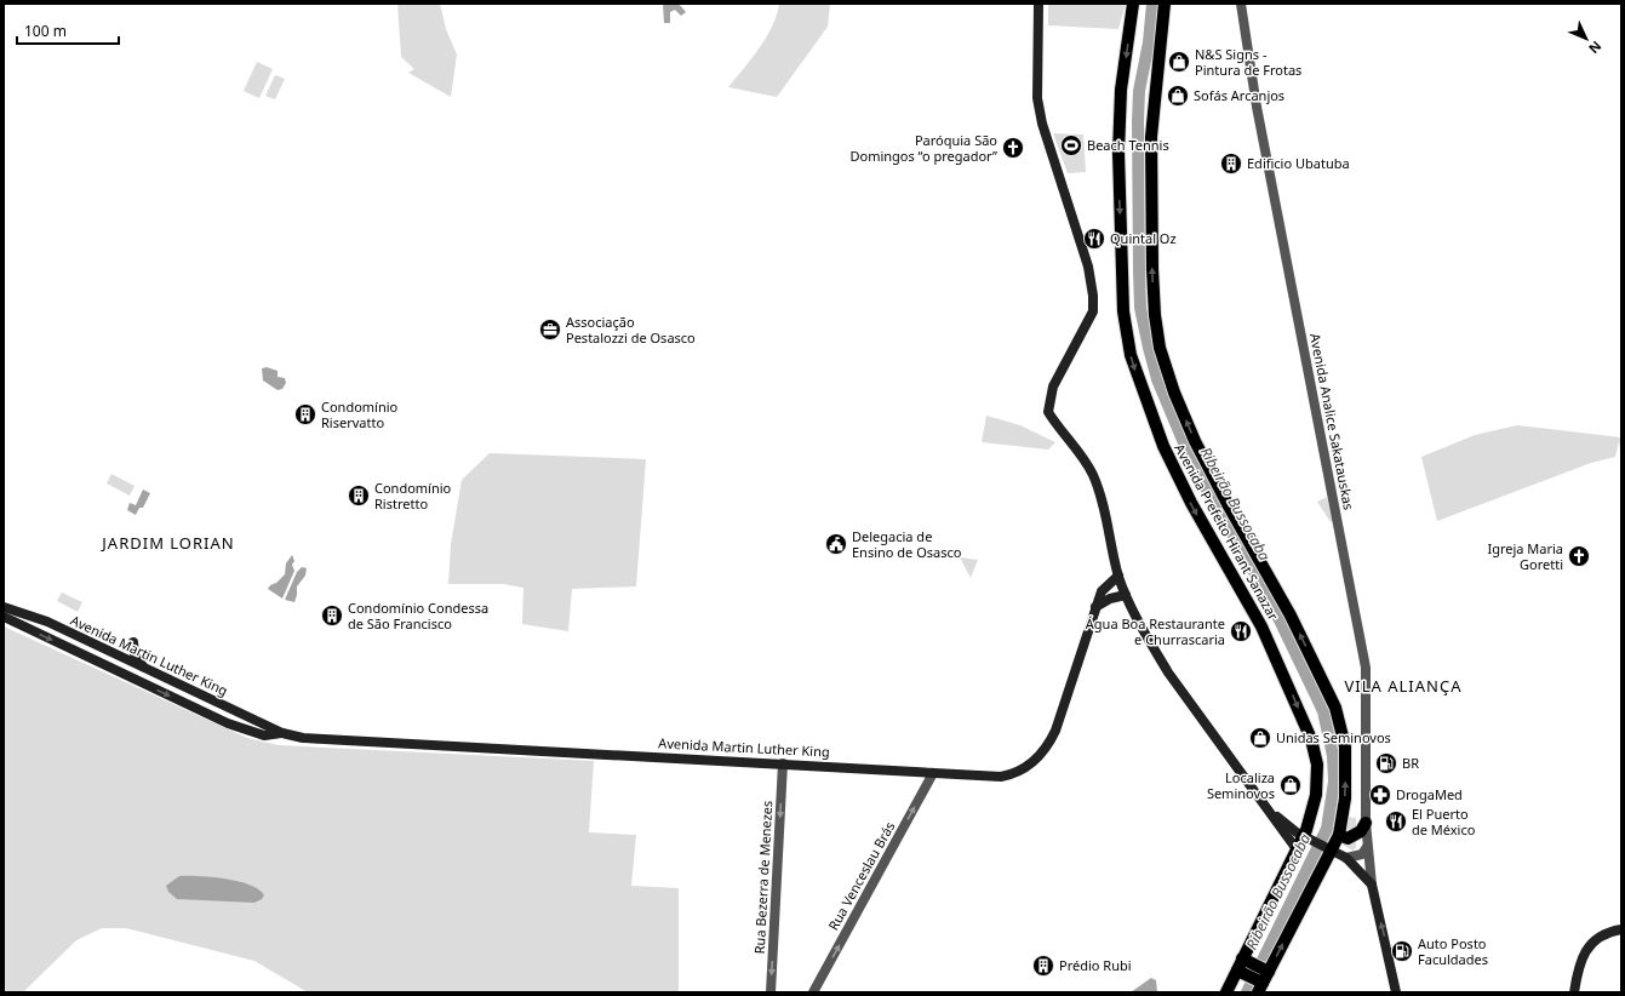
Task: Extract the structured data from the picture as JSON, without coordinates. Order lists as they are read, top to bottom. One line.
{"streets":{"main road":["Avenida Prefeito Hirant Sanazar","Avenida Martin Luther King"],"street":["Avenida Analice Sakatauskas","Rua Venceslau Brás","Rua Bezerra de Menezes"]},"crossings":[["Avenida Martin Luther King","Rua Venceslau Brás"],["Avenida Martin Luther King","Rua Bezerra de Menezes"]],"one_way":["Rua Venceslau Brás","Rua Bezerra de Menezes"],"districts":["JARDIM LORIAN","VILA ALIANÇA"],"water":["Ribeirão Bussocaba"],"places":{"shop":["N&S Signs - Pintura de Frotas","Sofás Arcanjos","Unidas Seminovos","Localiza Seminovos"],"sports":["Beach Tennis"],"church":["Paróquia São Domingos “o pregador”","Igreja Maria Goretti"],"building":["Edificio Ubatuba","Condomínio Riservatto","Condomínio Ristretto","Condomínio Condessa de São Francisco","Prédio Rubi"],"restaurant":["Quintal Oz","Água Boa Restaurante e Churrascaria","El Puerto de México"],"office":["Associação Pestalozzi de Osasco"],"public building":["Delegacia de Ensino de Osasco"],"fuel station":["BR","Auto Posto Faculdades"],"pharmacy":["DrogaMed"]},"scale_bar":"100 m","north":"bottom right"}
